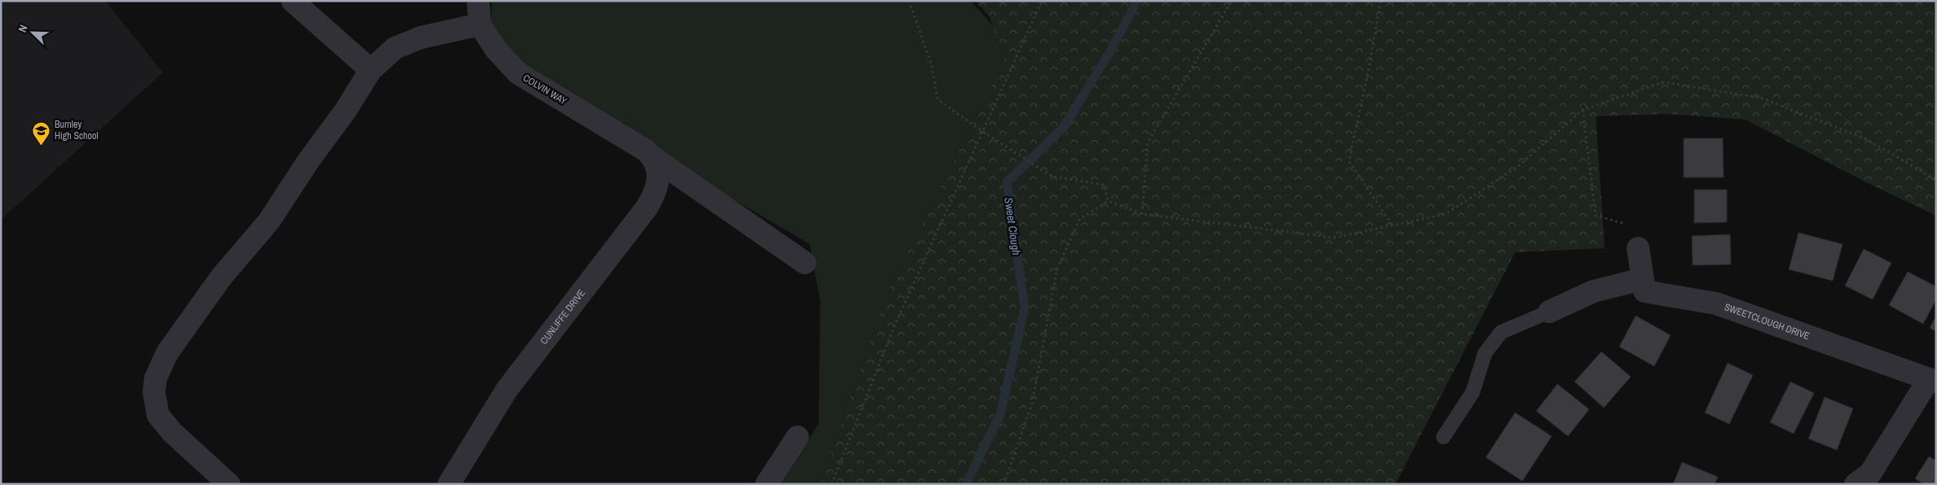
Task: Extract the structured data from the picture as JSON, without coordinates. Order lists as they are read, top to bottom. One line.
{"streets":{"street":["COLVIN WAY","CUNLIFFE DRIVE","SWEETCLOUGH DRIVE"]},"crossings":[["COLVIN WAY","CUNLIFFE DRIVE"]],"water":["Sweet Clough"],"places":{"school or university":["Burnley High School"]},"north":"top left"}
